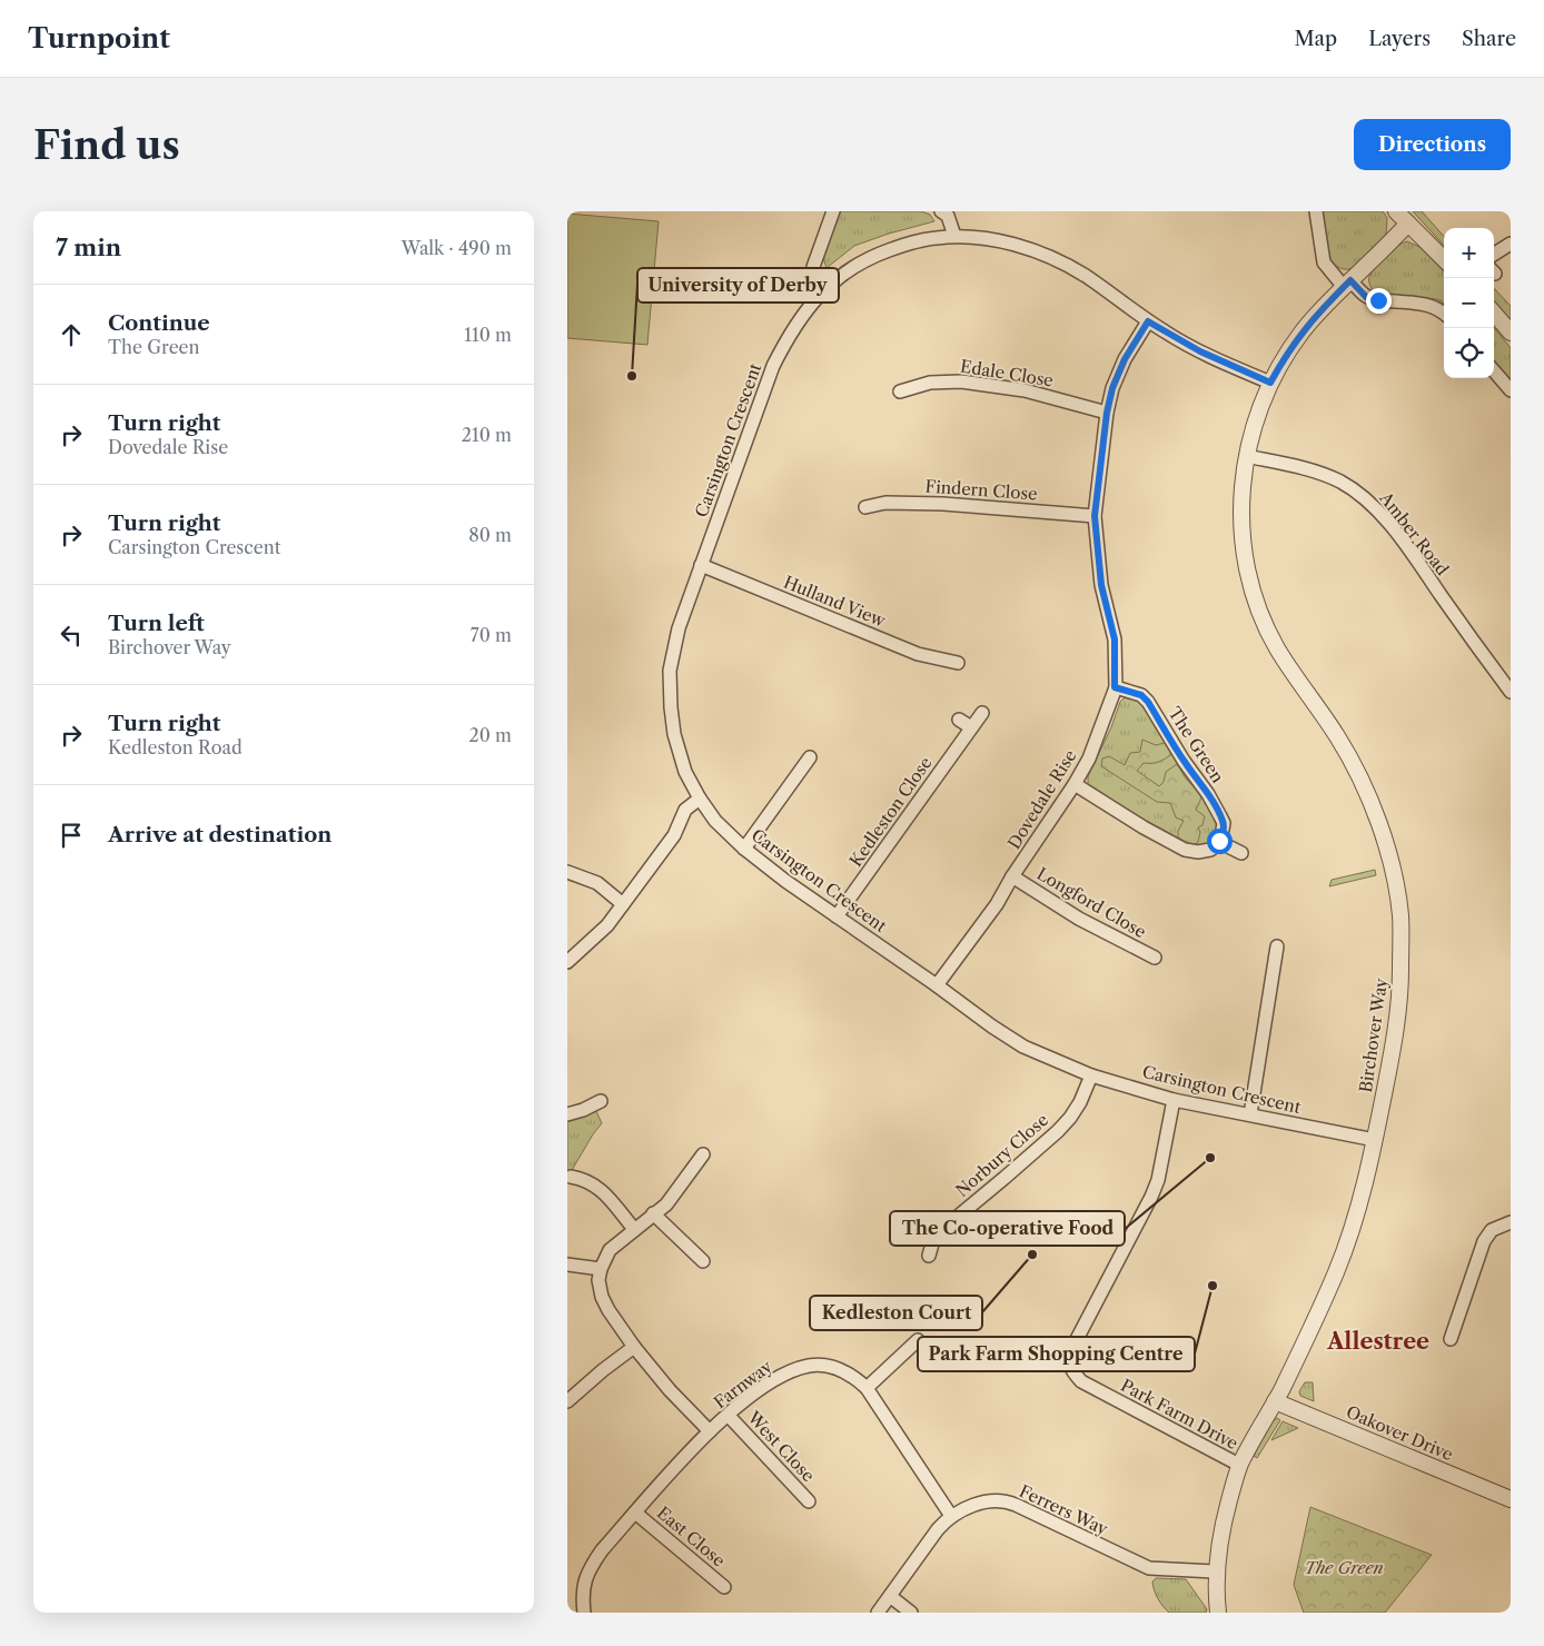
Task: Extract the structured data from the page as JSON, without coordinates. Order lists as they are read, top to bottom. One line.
{"streets":{"street":["Edale Close","Carsington Crescent","Findern Close","Amber Road","Hulland View","The Green","Dovedale Rise","Kedleston Close","Longford Close","Birchover Way","Norbury Close","Farnway","Park Farm Drive","Oakover Drive","West Close","Ferrers Way","East Close"]},"crossings":[["Edale Close","Dovedale Rise"],["Carsington Crescent","Hulland View"],["Carsington Crescent","Dovedale Rise"],["Carsington Crescent","Kedleston Close"],["Carsington Crescent","Birchover Way"],["Carsington Crescent","Norbury Close"],["Carsington Crescent","Park Farm Drive"],["Findern Close","Dovedale Rise"],["Amber Road","Birchover Way"],["The Green","Dovedale Rise"],["Dovedale Rise","Longford Close"],["Birchover Way","Park Farm Drive"],["Birchover Way","Oakover Drive"],["Birchover Way","Ferrers Way"],["Farnway","West Close"],["Farnway","Ferrers Way"],["Farnway","East Close"]],"districts":["Allestree"],"parks":["The Green"],"places":["University of Derby","The Co-operative Food","Kedleston Court","Park Farm Shopping Centre"],"page":{"header":"Turnpoint","nav":["Map","Layers","Share"],"buttons":"Directions","title":"Find us","heading":["7 min","Walk · 490 m"],"map_buttons":["+","−"],"list":[["Continue","The Green","110 m"],["Turn right","Dovedale Rise","210 m"],["Turn right","Carsington Crescent","80 m"],["Turn left","Birchover Way","70 m"],["Turn right","Kedleston Road","20 m"],"Arrive at destination"]}}
